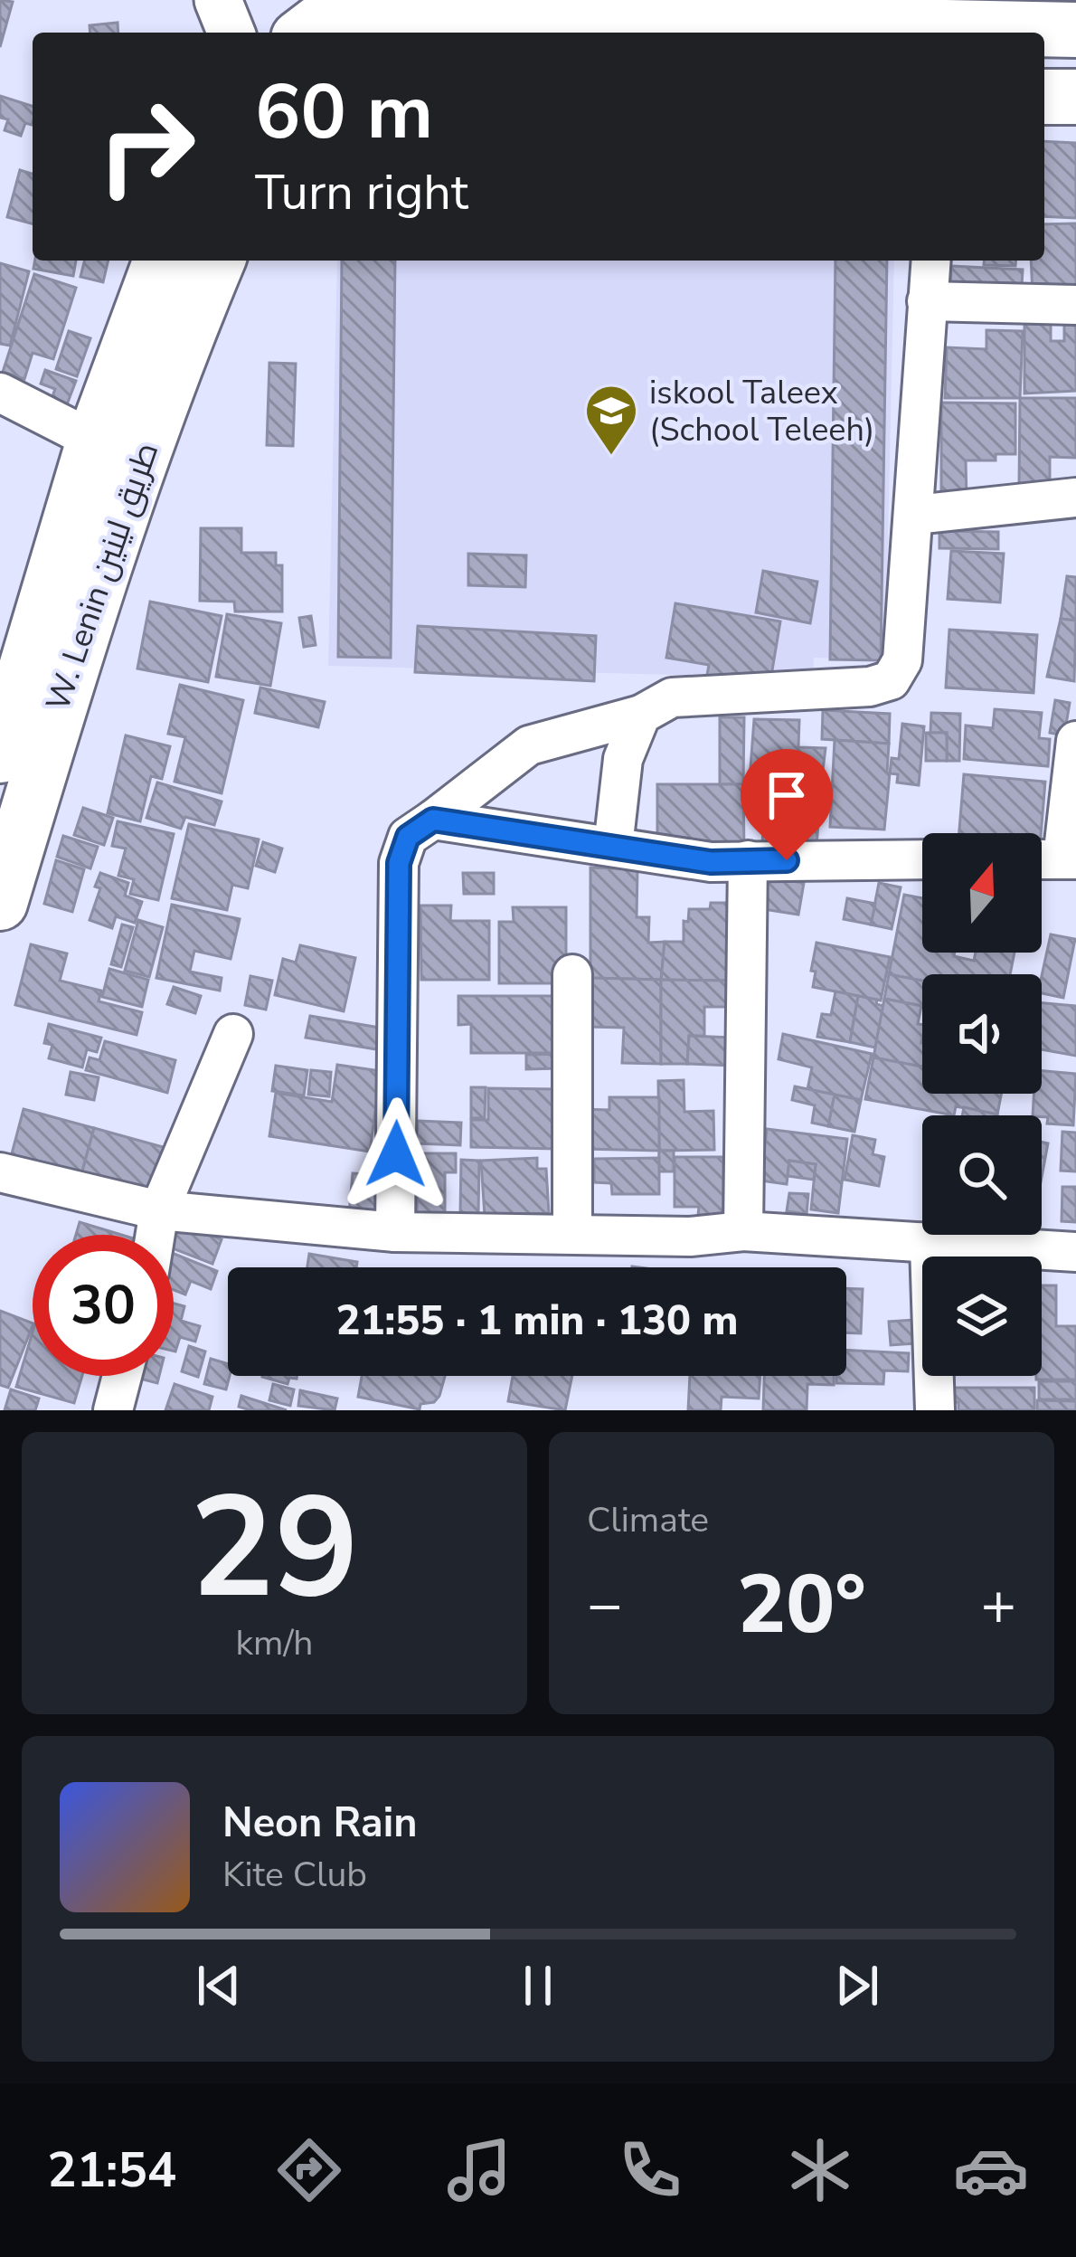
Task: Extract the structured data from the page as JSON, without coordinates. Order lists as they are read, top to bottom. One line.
{"streets":{"main road":["W. Lenin طريق لينين"]},"places":{"school or university":["iskool Taleex (School Teleeh)"]},"north":"top","page":{"turn":["60 m","Turn right"],"limit":"30","trip":"21:55 · 1 min · 130 m","tile":[["29","km/h"],"Climate"],"heat":["−","20°","+"],"song":["Neon Rain","Kite Club"],"tabs":"21:54"}}
